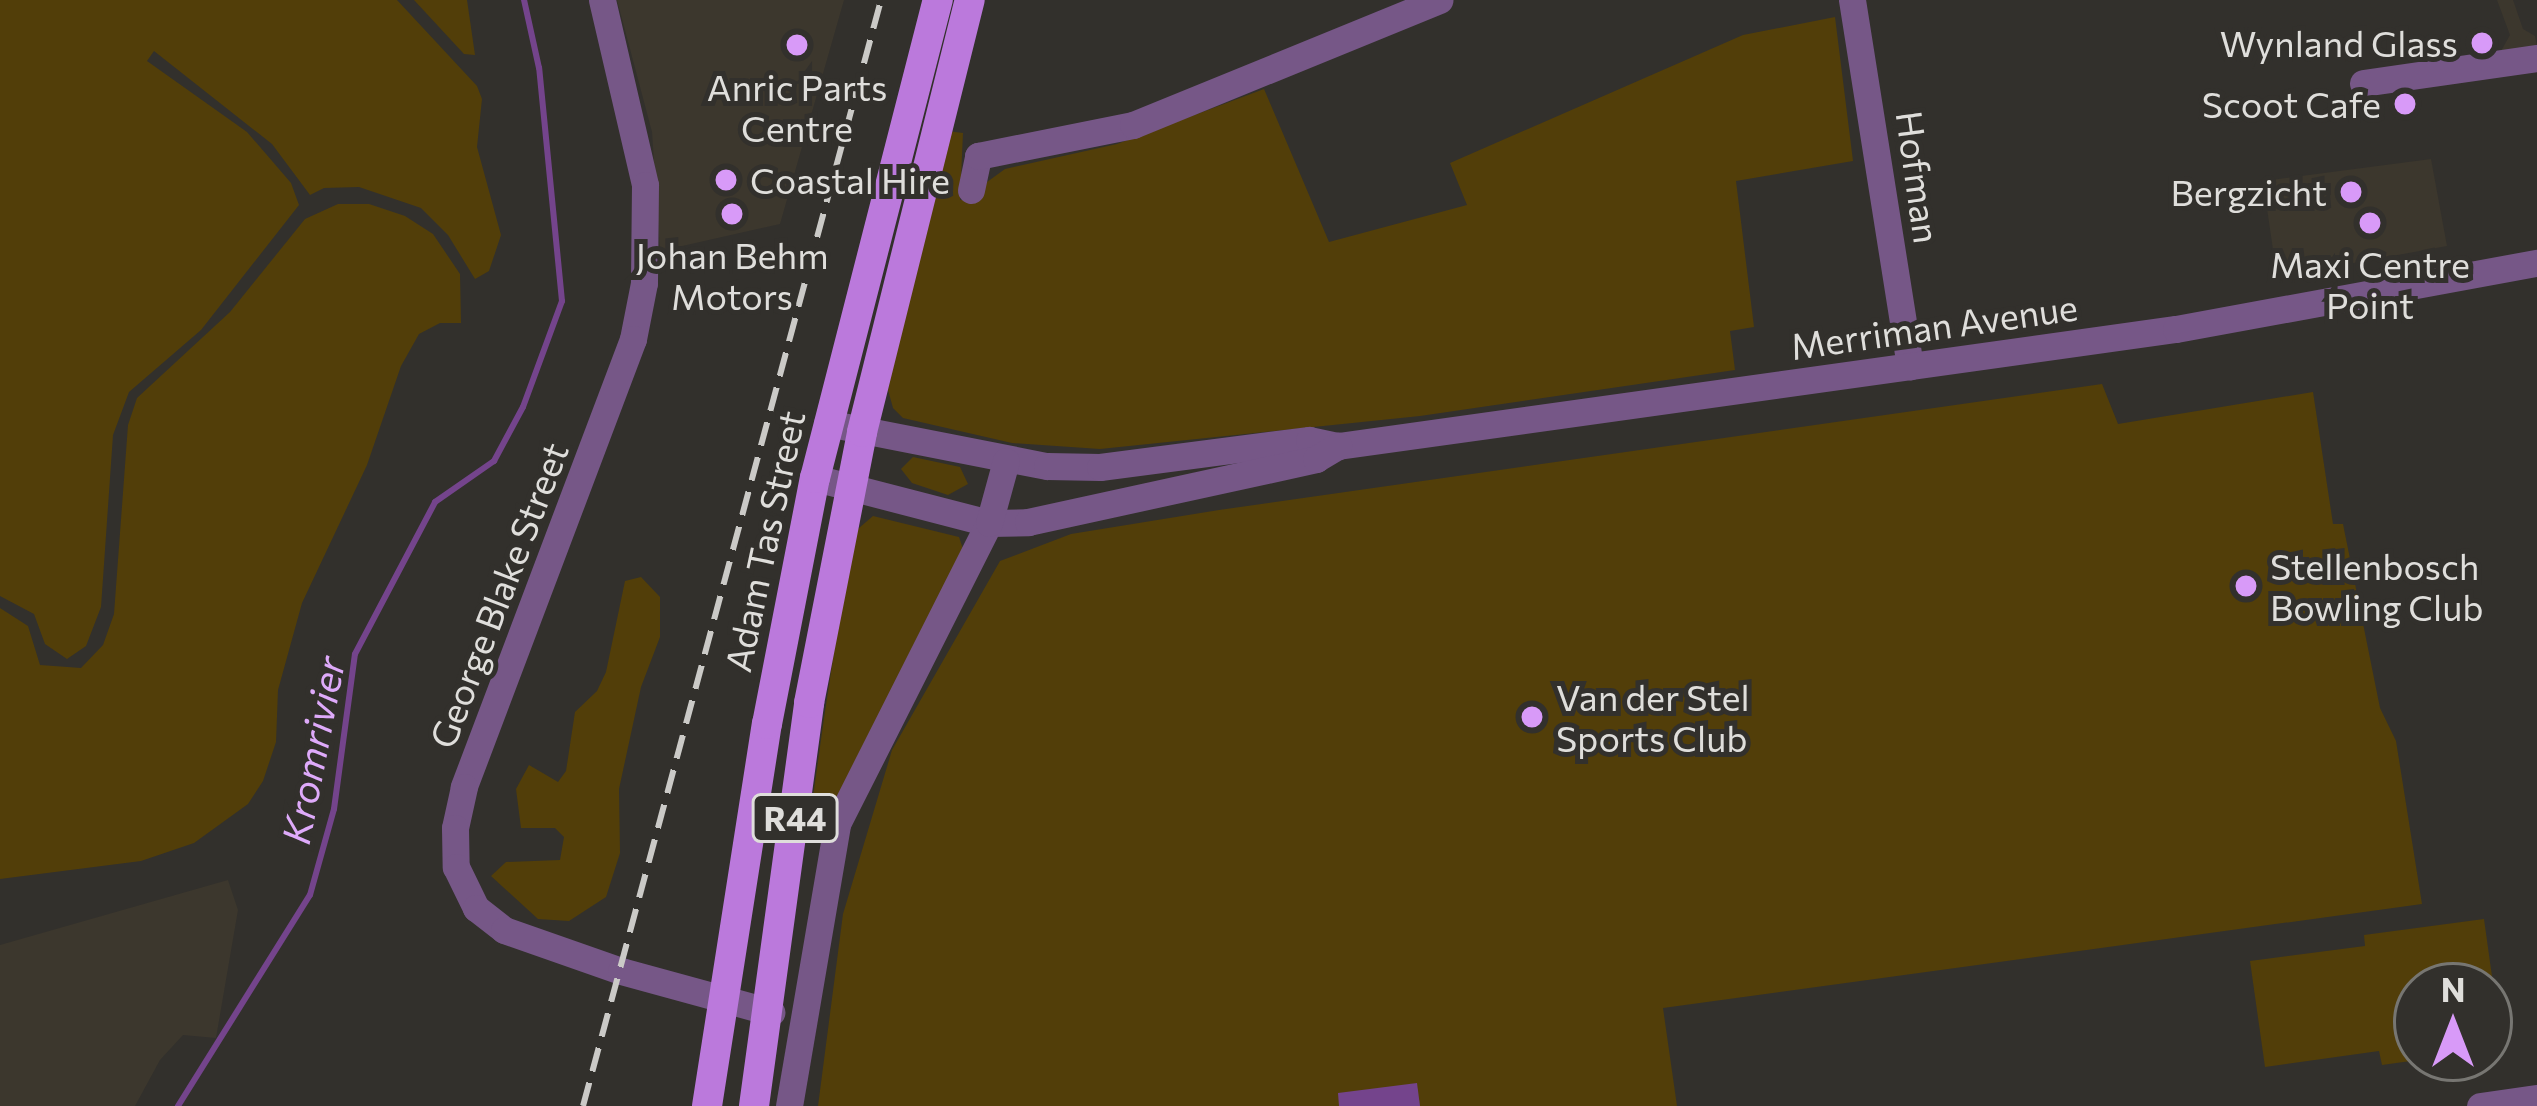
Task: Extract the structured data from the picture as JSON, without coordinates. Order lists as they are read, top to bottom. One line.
{"streets":{"main road":["Adam Tas Street","R44"],"street":["Hofman","Merriman Avenue","George Blake Street"]},"crossings":[["Hofman","Merriman Avenue"],["Merriman Avenue","Adam Tas Street"],["Adam Tas Street","George Blake Street"]],"water":["Kromrivier"],"places":["Wynland Glass","Anric Parts Centre","Scoot Cafe","Coastal Hire","Bergzicht","Johan Behm Motors","Maxi Centre Point","Stellenbosch Bowling Club","Van der Stel Sports Club"],"north":"top"}
